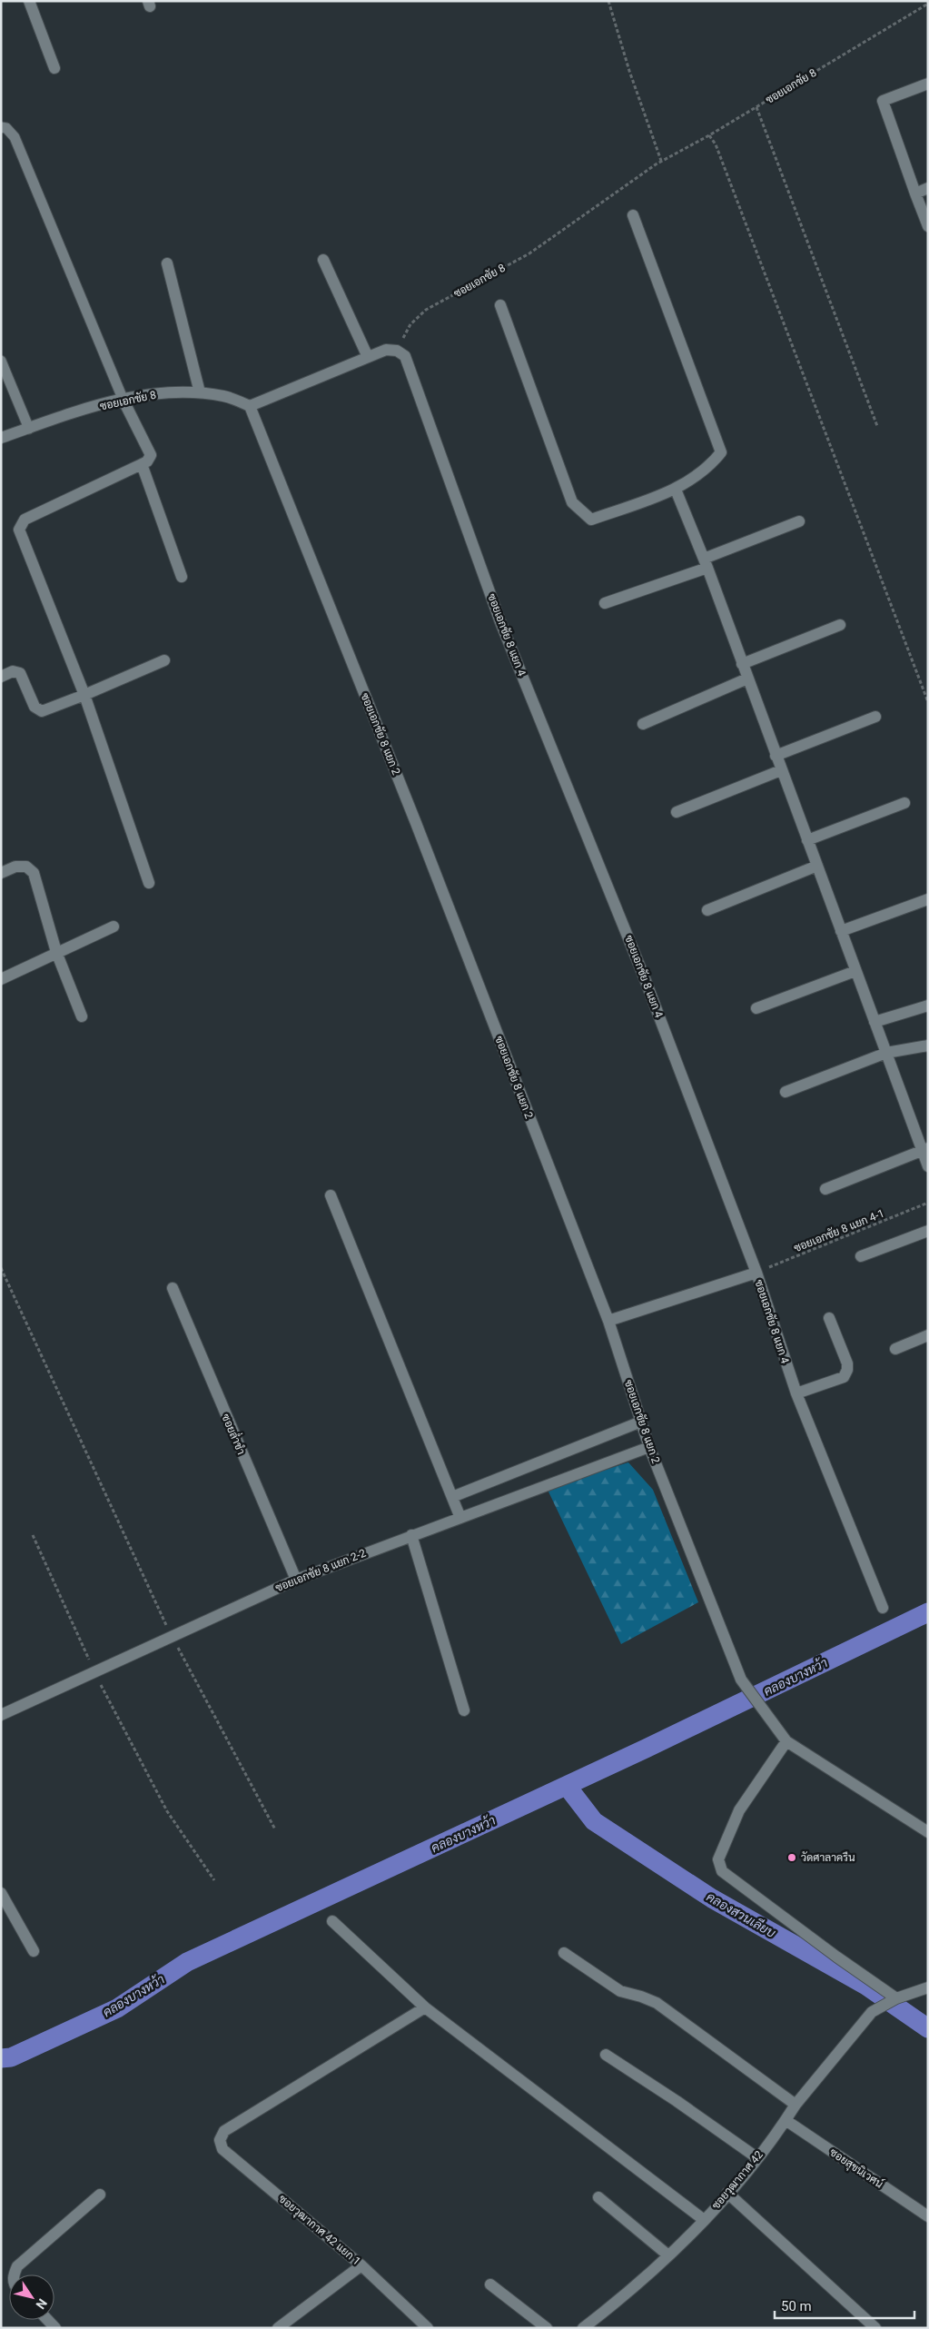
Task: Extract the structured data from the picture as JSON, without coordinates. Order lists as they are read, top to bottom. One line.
{"streets":{"street":["ซอยเอกชัย 8","ซอยเอกชัย 8 แยก 4","ซอยเอกชัย 8 แยก 2","ซอยล่ำชำ","ซอยเอกชัย 8 แยก 2-2","ซอยสุขนิเวศน์","ซอยวุฒากาศ 42","ซอยวุฒากาศ 42 แยก 1"],"path":["ซอยเอกชัย 8 แยก 4-1"]},"crossings":[["ซอยเอกชัย 8","ซอยเอกชัย 8 แยก 4"],["ซอยเอกชัย 8","ซอยเอกชัย 8 แยก 2"],["ซอยเอกชัย 8 แยก 4","ซอยเอกชัย 8 แยก 4-1"],["ซอยเอกชัย 8 แยก 2","ซอยเอกชัย 8 แยก 2-2"],["ซอยล่ำชำ","ซอยเอกชัย 8 แยก 2-2"],["ซอยสุขนิเวศน์","ซอยวุฒากาศ 42"]],"water":["คลองบางหว้า","คลองสวนเลียบ"],"places":["วัดศาลาครืน"],"scale_bar":"50 m","north":"bottom right"}
